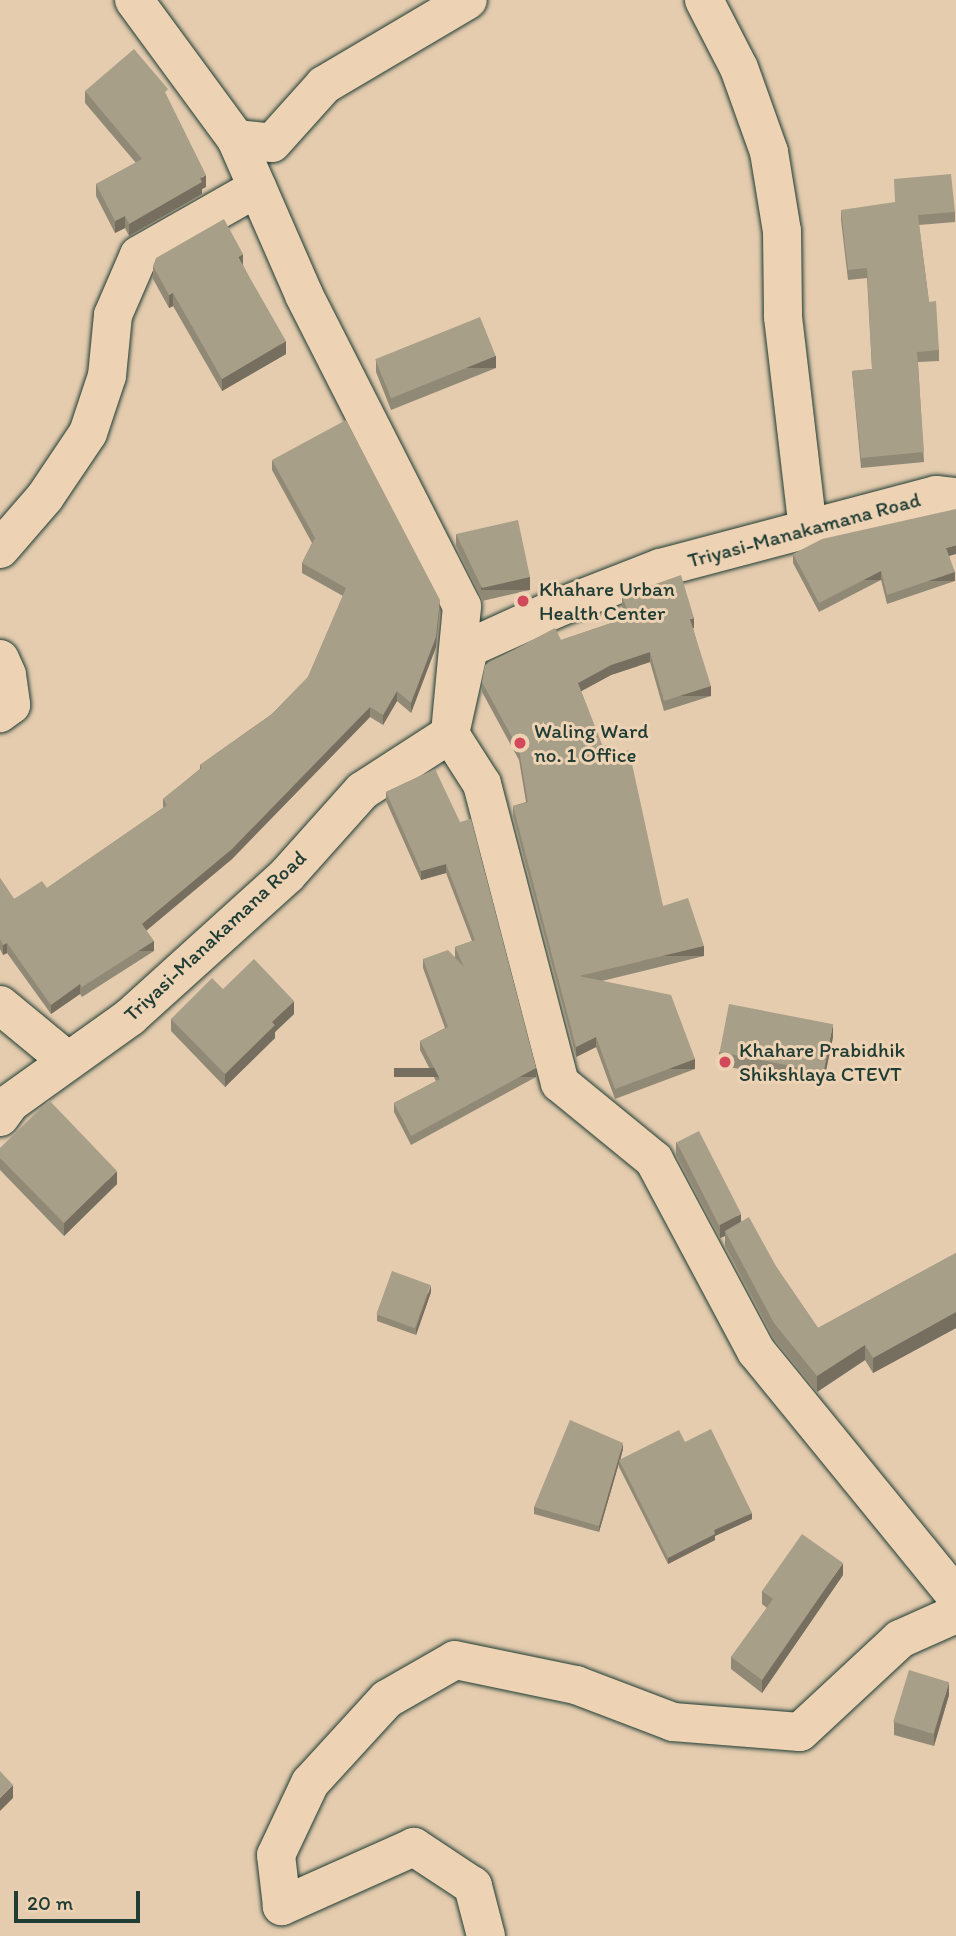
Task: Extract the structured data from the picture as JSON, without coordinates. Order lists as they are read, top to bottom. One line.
{"streets":{"street":["Triyasi-Manakamana Road"]},"places":["Khahare Urban Health Center","Waling Ward no. 1 Office","Khahare Prabidhik Shikshlaya CTEVT"],"scale_bar":"20 m"}
